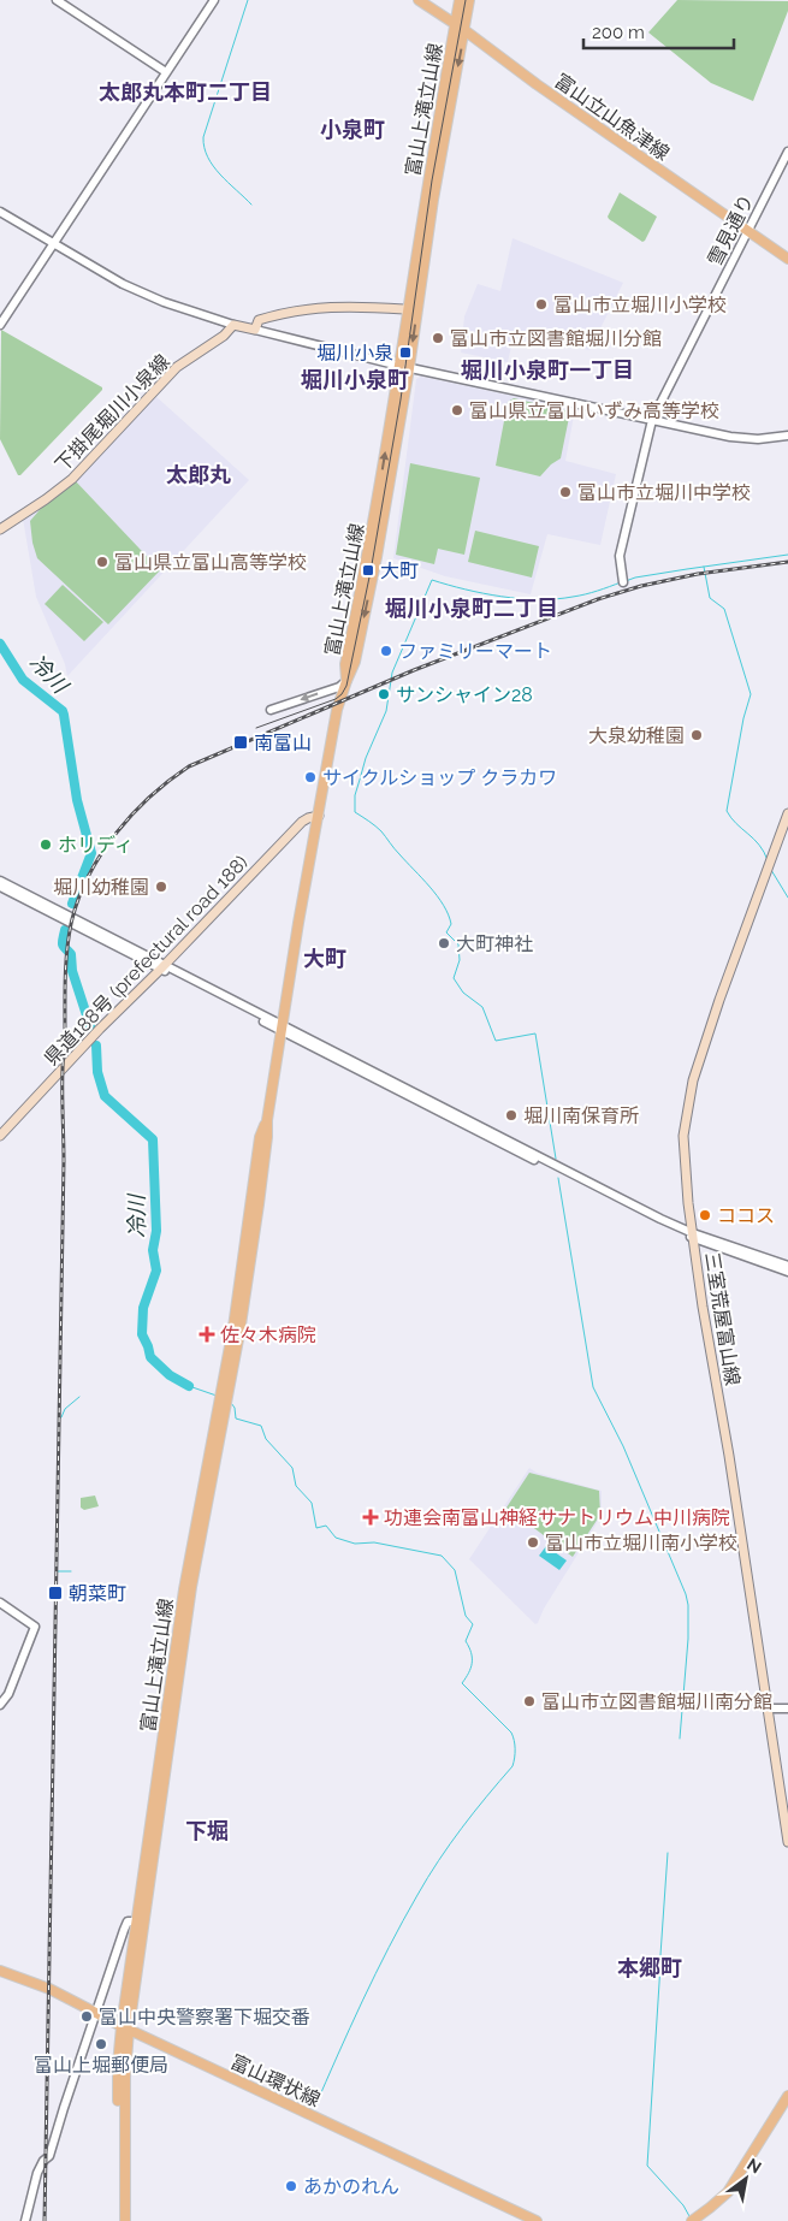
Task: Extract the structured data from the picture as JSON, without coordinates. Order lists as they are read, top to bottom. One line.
{"streets":{"main road":["富山上滝立山線","富山立山魚津線","下掛尾堀川小泉線","県道188号 (prefectural road 188)","三室荒屋富山線","富山環状線"],"street":["雪見通り"]},"crossings":[["富山上滝立山線","富山立山魚津線"],["富山上滝立山線","県道188号 (prefectural road 188)"],["富山上滝立山線","富山環状線"],["富山立山魚津線","雪見通り"]],"districts":["太郎丸本町二丁目","小泉町","堀川小泉町一丁目","堀川小泉町","太郎丸","堀川小泉町二丁目","大町","下堀","本郷町"],"water":["冷川"],"places":{"other":["富山市立堀川小学校","富山市立図書館堀川分館","富山県立富山いずみ高等学校","富山市立堀川中学校","富山県立富山高等学校","ファミリーマート","サンシャイン28","大泉幼稚園","サイクルショップ クラカワ","ホリディ","堀川幼稚園","大町神社","堀川南保育所","ココス","富山市立堀川南小学校","富山市立図書館堀川南分館","富山中央警察署下堀交番","富山上堀郵便局","あかのれん"],"transit":["堀川小泉","大町","南富山","朝菜町"],"health":["佐々木病院","功連会南富山神経サナトリウム中川病院"]},"scale_bar":"200 m","north":"top right"}
